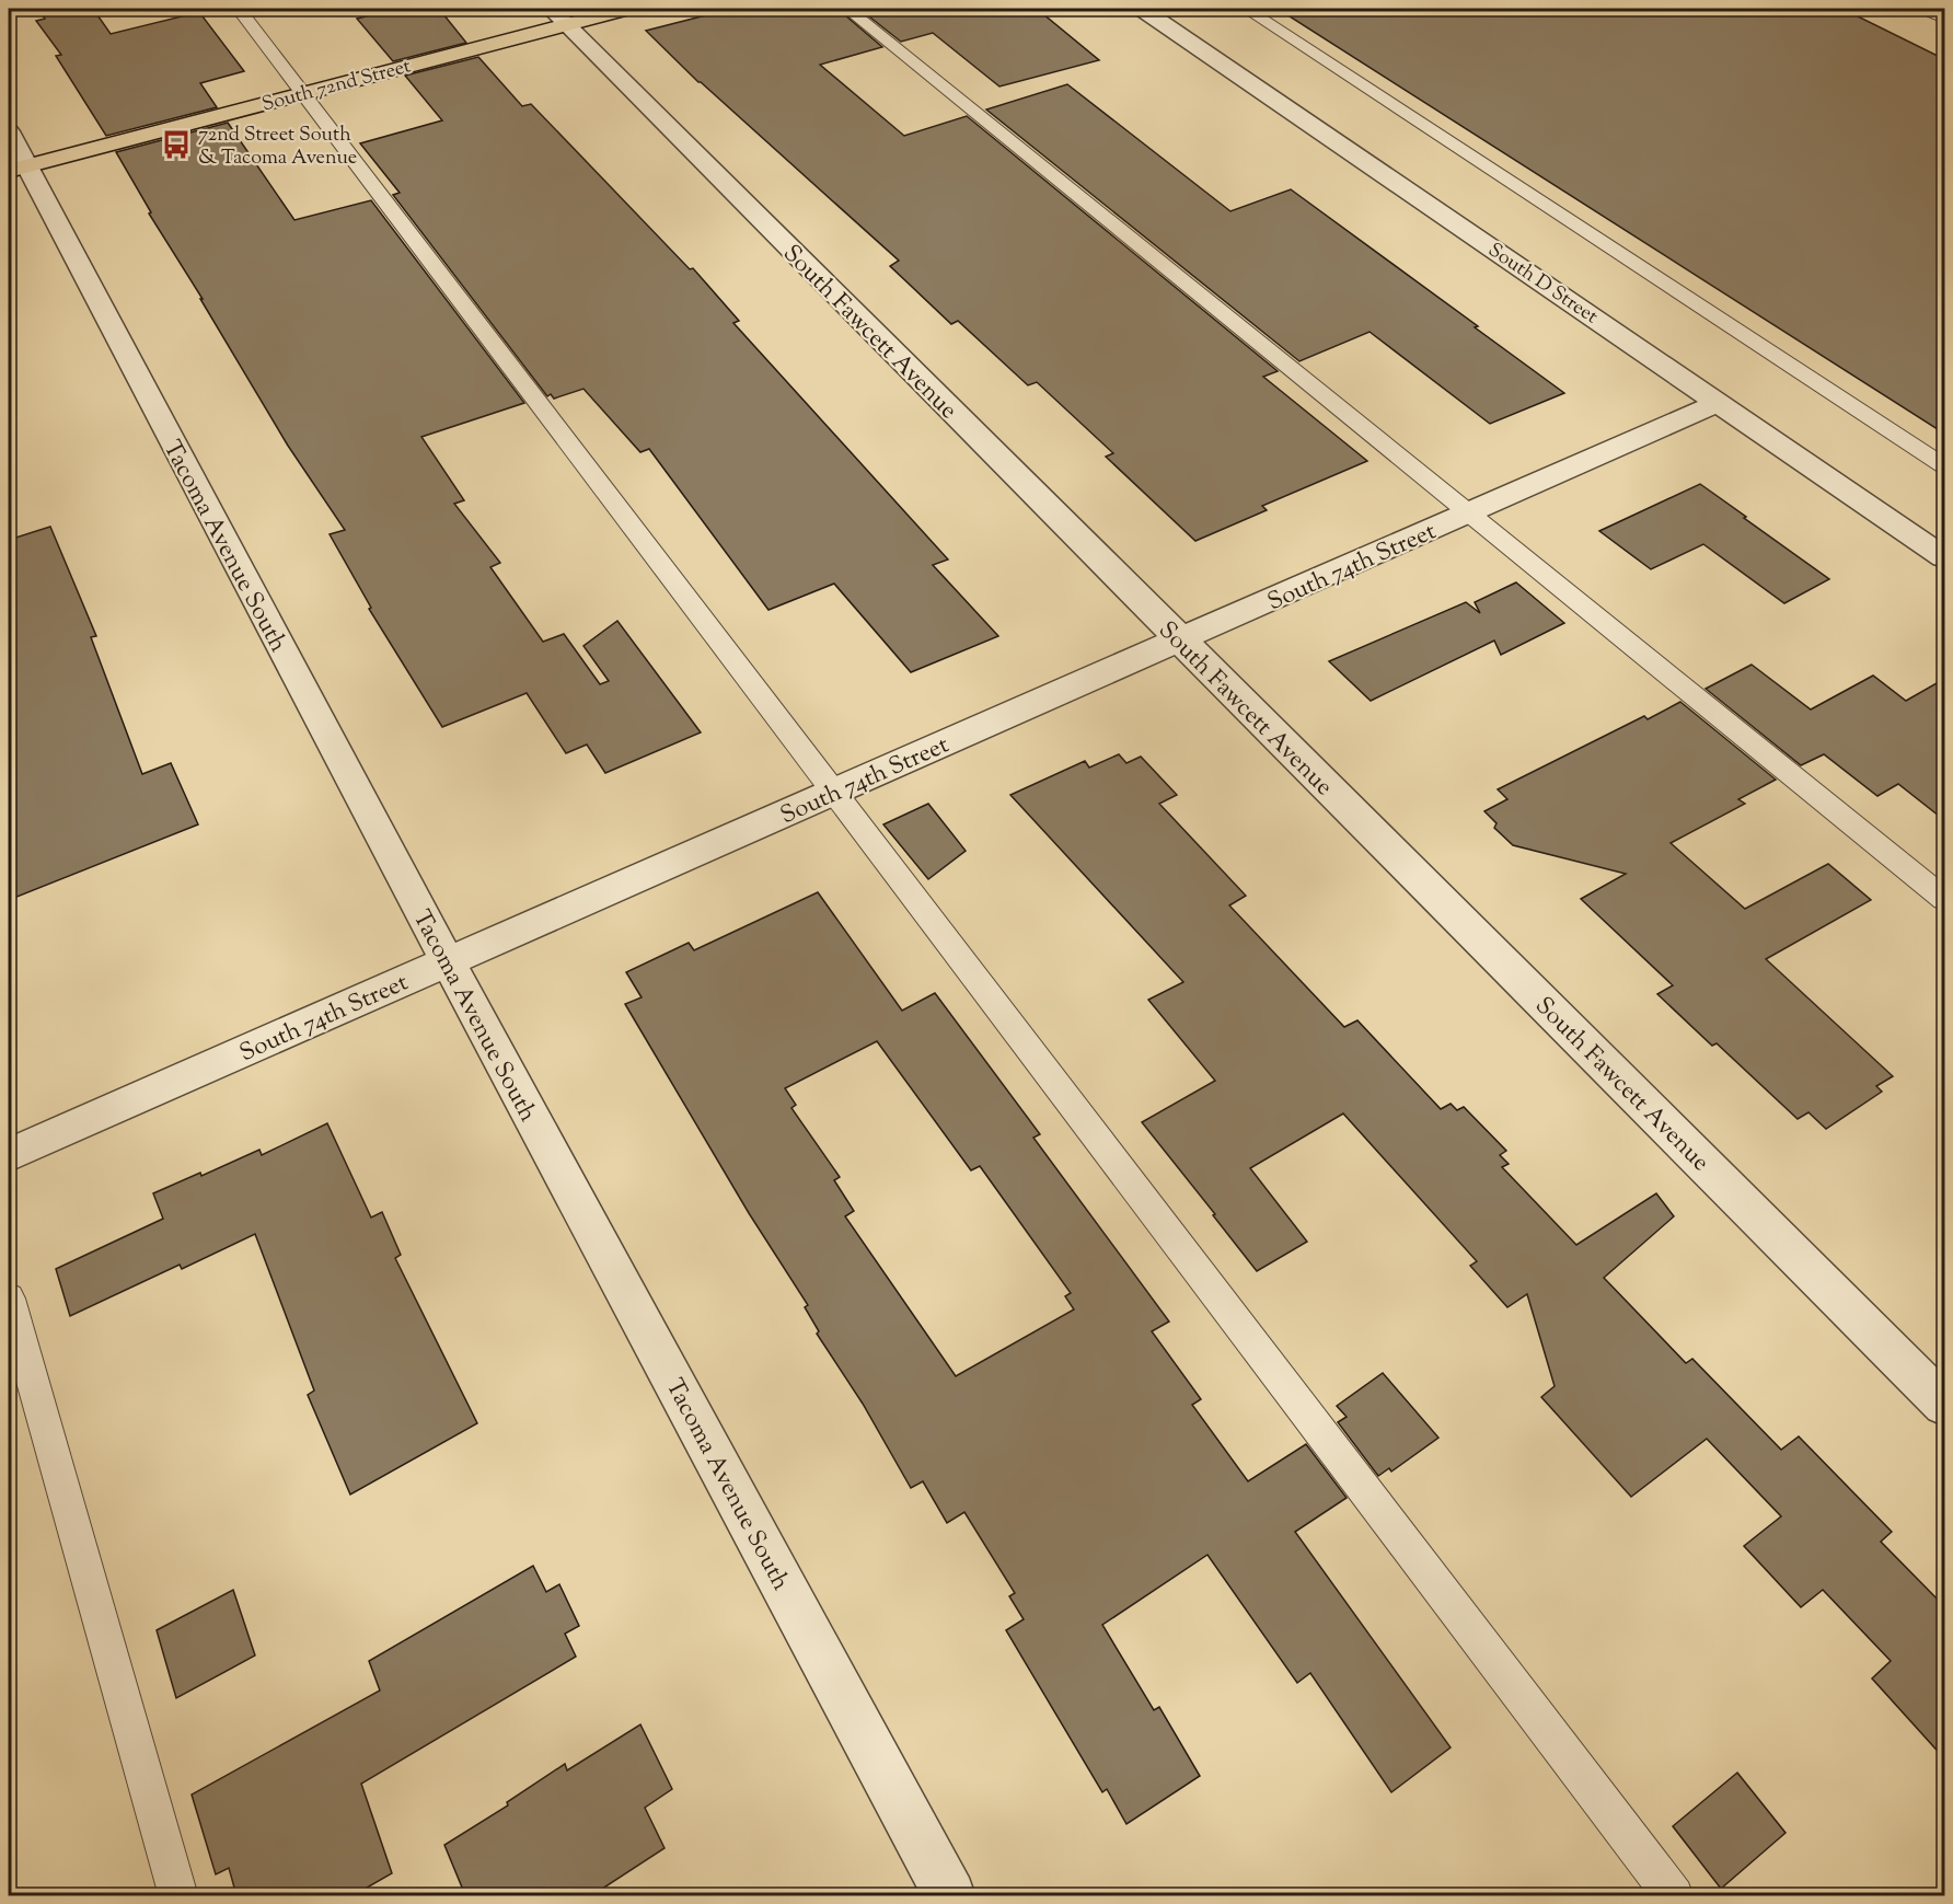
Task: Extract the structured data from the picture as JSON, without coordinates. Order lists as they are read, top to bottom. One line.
{"streets":{"main road":["South 72nd Street"],"street":["South D Street","South Fawcett Avenue","Tacoma Avenue South","South 74th Street"]},"crossings":[["South 72nd Street","South Fawcett Avenue"],["South 72nd Street","Tacoma Avenue South"],["South D Street","South 74th Street"],["South Fawcett Avenue","South 74th Street"],["Tacoma Avenue South","South 74th Street"]],"places":{"bus stop":["72nd Street South & Tacoma Avenue"]}}
